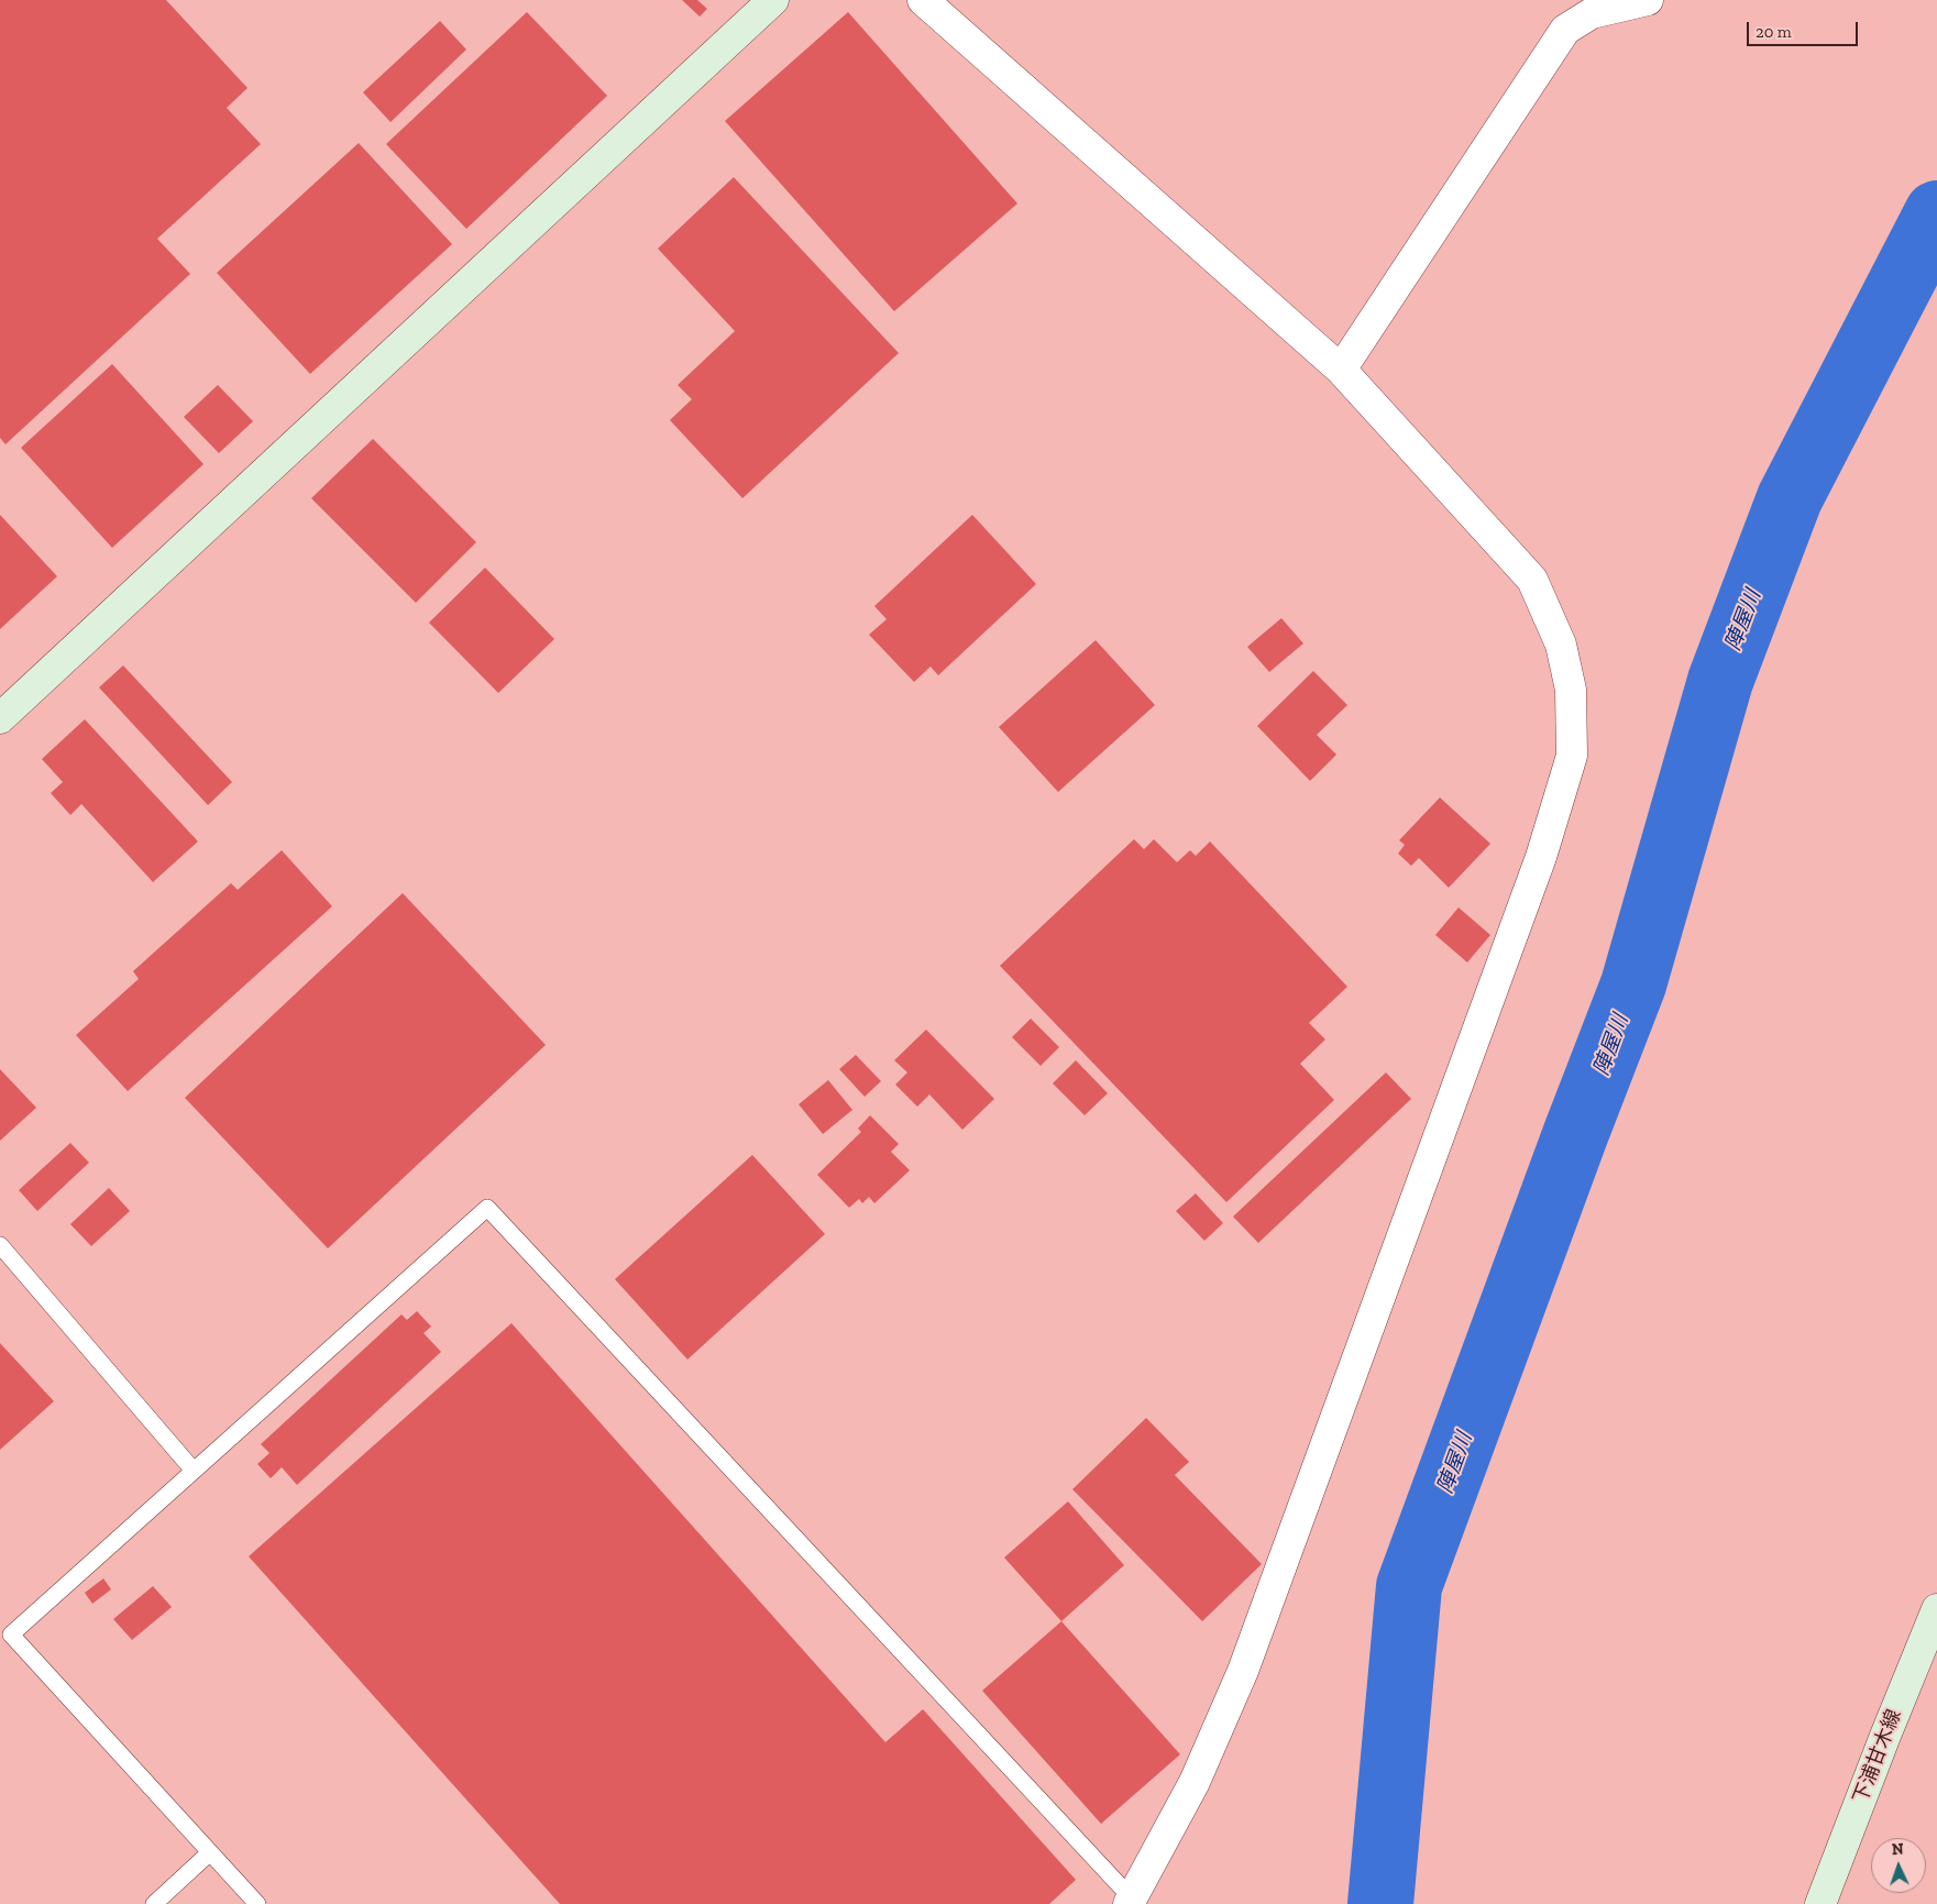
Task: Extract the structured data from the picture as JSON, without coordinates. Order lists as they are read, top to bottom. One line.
{"streets":{"street":["下浦甘木線"]},"water":["陣屋川"],"scale_bar":"20 m","north":"top"}
